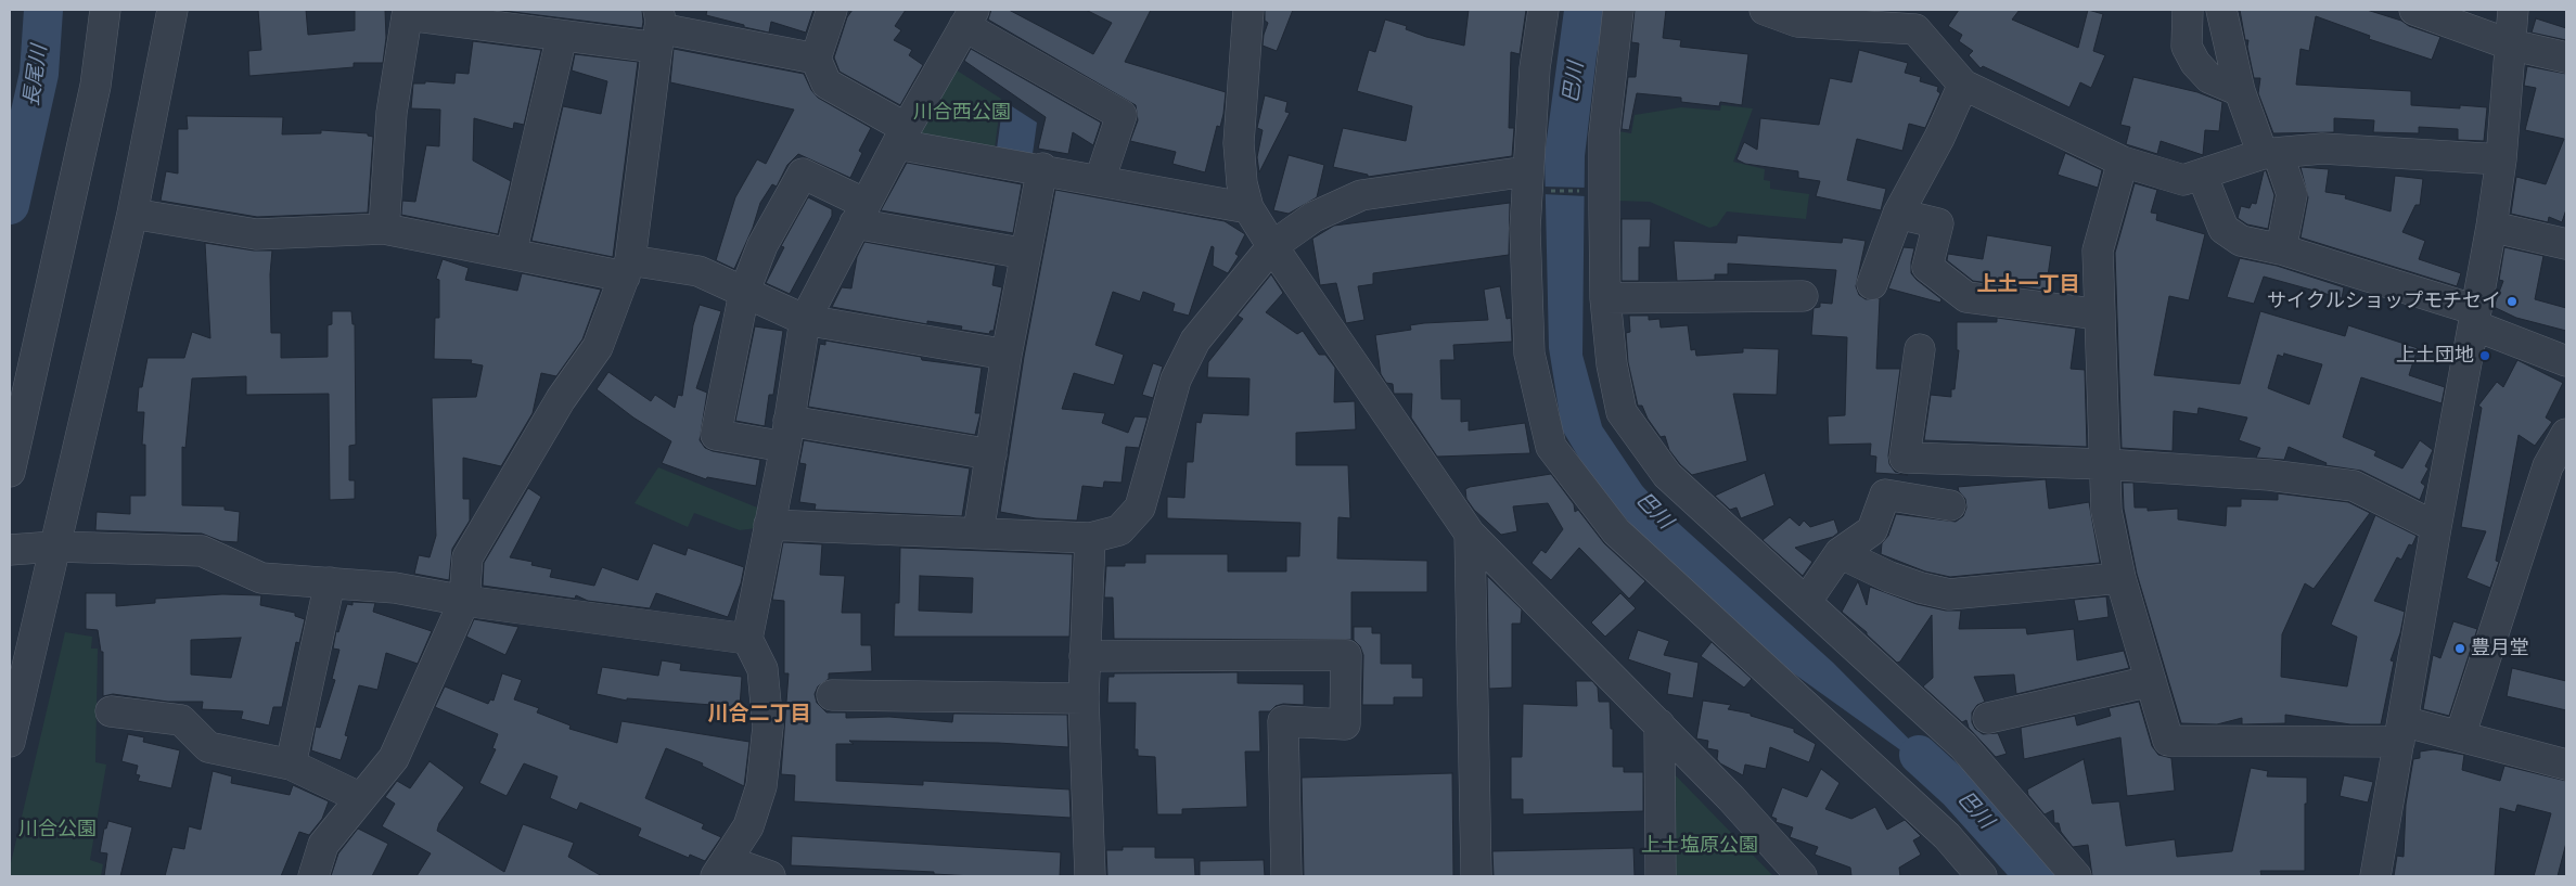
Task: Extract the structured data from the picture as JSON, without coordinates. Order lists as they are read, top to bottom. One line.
{"districts":["上土一丁目","川合二丁目"],"water":["長尾川","巴川"],"parks":["川合西公園","川合公園","上土塩原公園"],"places":["サイクルショップモチセイ","上土団地","豊月堂"]}
